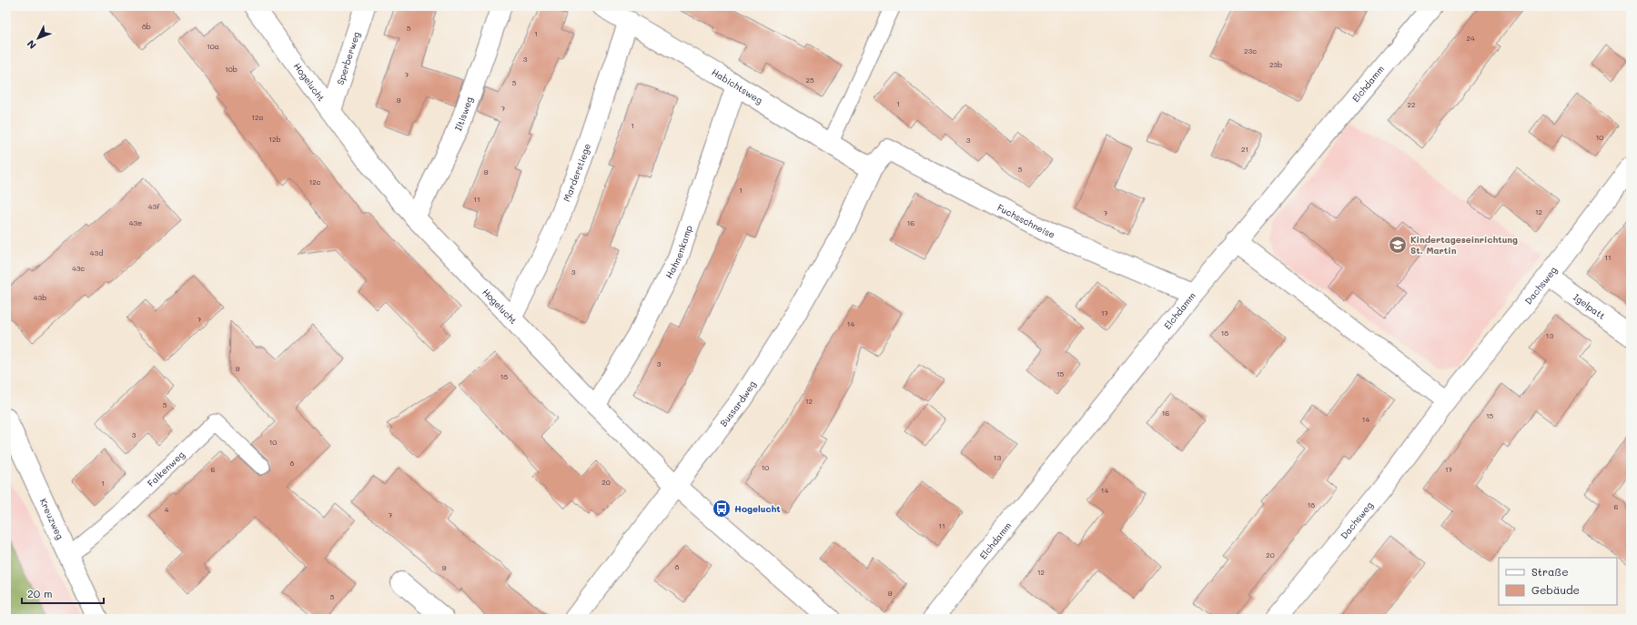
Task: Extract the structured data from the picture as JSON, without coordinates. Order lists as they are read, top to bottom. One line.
{"streets":{"street":["Sperberweg","Hogelucht","Elchdamm","Habichtsweg","Iltisweg","Marderstiege","Fuchsschneise","Hahnenkamp","Dachsweg","Igelpatt","Bussardweg","Kreuzweg"],"lane":["Falkenweg"]},"crossings":[["Sperberweg","Hogelucht"],["Hogelucht","Iltisweg"],["Hogelucht","Marderstiege"],["Hogelucht","Hahnenkamp"],["Hogelucht","Bussardweg"],["Elchdamm","Fuchsschneise"],["Habichtsweg","Marderstiege"],["Habichtsweg","Fuchsschneise"],["Habichtsweg","Hahnenkamp"],["Habichtsweg","Bussardweg"],["Fuchsschneise","Bussardweg"],["Dachsweg","Igelpatt"],["Falkenweg","Kreuzweg"]],"places":{"school or university":["Kindertageseinrichtung St. Martin"],"bus stop":["Hogelucht"]},"house_numbers":["8b","5","1","24","10a","23c","3","23b","10b","7","25","5","9","1","22","7","12a","1","10","12b","3","21","5","9","12c","1","11","43f","12","7","43e","16","43d","11","43c","3","43b","17","7","14","18","13","3","9","15","18","12","5","16","15","14","3","10","13","8","10","6","17","20","1","14","18","6","4","7","11","20","8","9","12","9","5"],"legend":["Straße","Gebäude"],"scale_bar":"20 m","north":"bottom left"}
